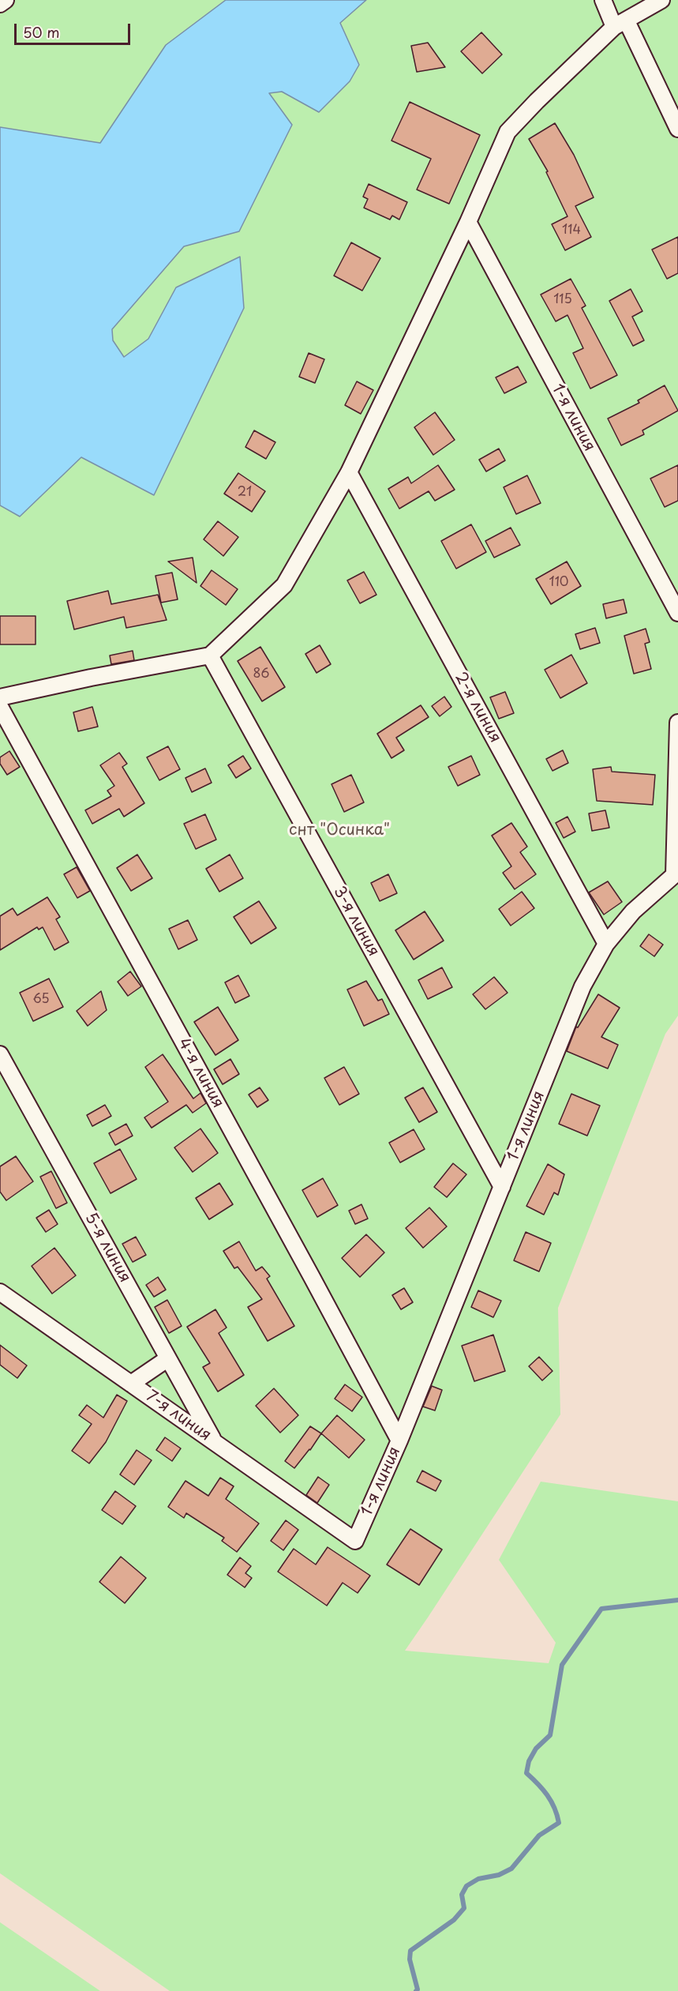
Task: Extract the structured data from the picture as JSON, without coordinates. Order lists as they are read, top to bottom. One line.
{"streets":{"street":["1-я линия","2-я линия","3-я линия","4-я линия","5-я линия","7-я линия"]},"crossings":[["1-я линия","2-я линия"],["1-я линия","3-я линия"],["1-я линия","4-я линия"],["1-я линия","7-я линия"],["5-я линия","7-я линия"]],"parks":["снт \"Осинка\""],"house_numbers":["114","115","21","110","86","65"],"scale_bar":"50 m"}
